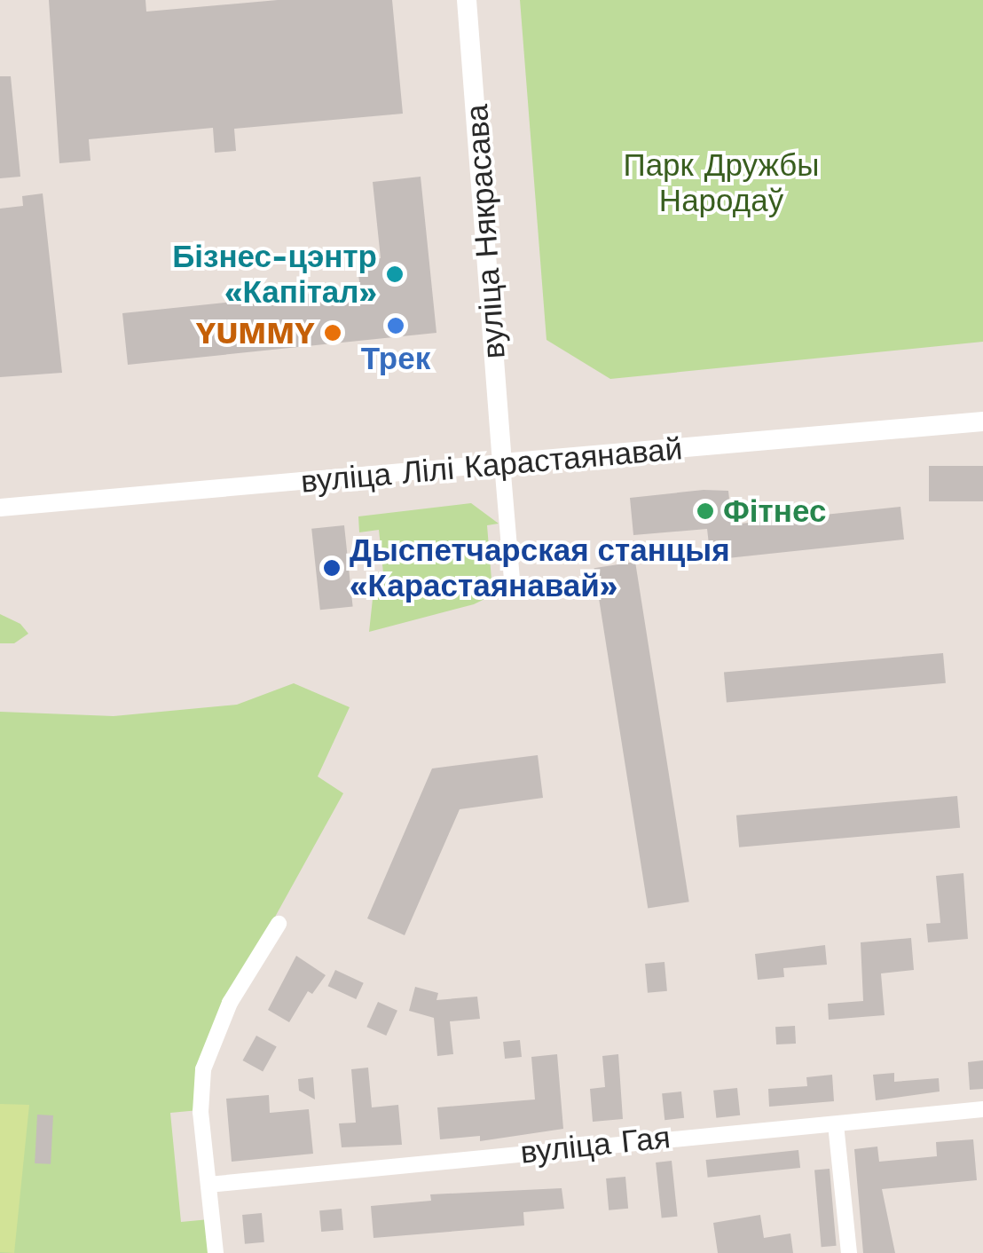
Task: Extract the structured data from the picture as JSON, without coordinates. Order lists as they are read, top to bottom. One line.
{"streets":{"main road":["вуліца Някрасава","вуліца Лілі Карастаянавай"],"street":["вуліца Гая"]},"crossings":[["вуліца Някрасава","вуліца Лілі Карастаянавай"]],"parks":["Парк Дружбы Народаў"],"places":["Бізнес-цэнтр «Капітал»","Трек","YUMMY","Фітнес","Дыспетчарская станцыя «Карастаянавай»"]}
